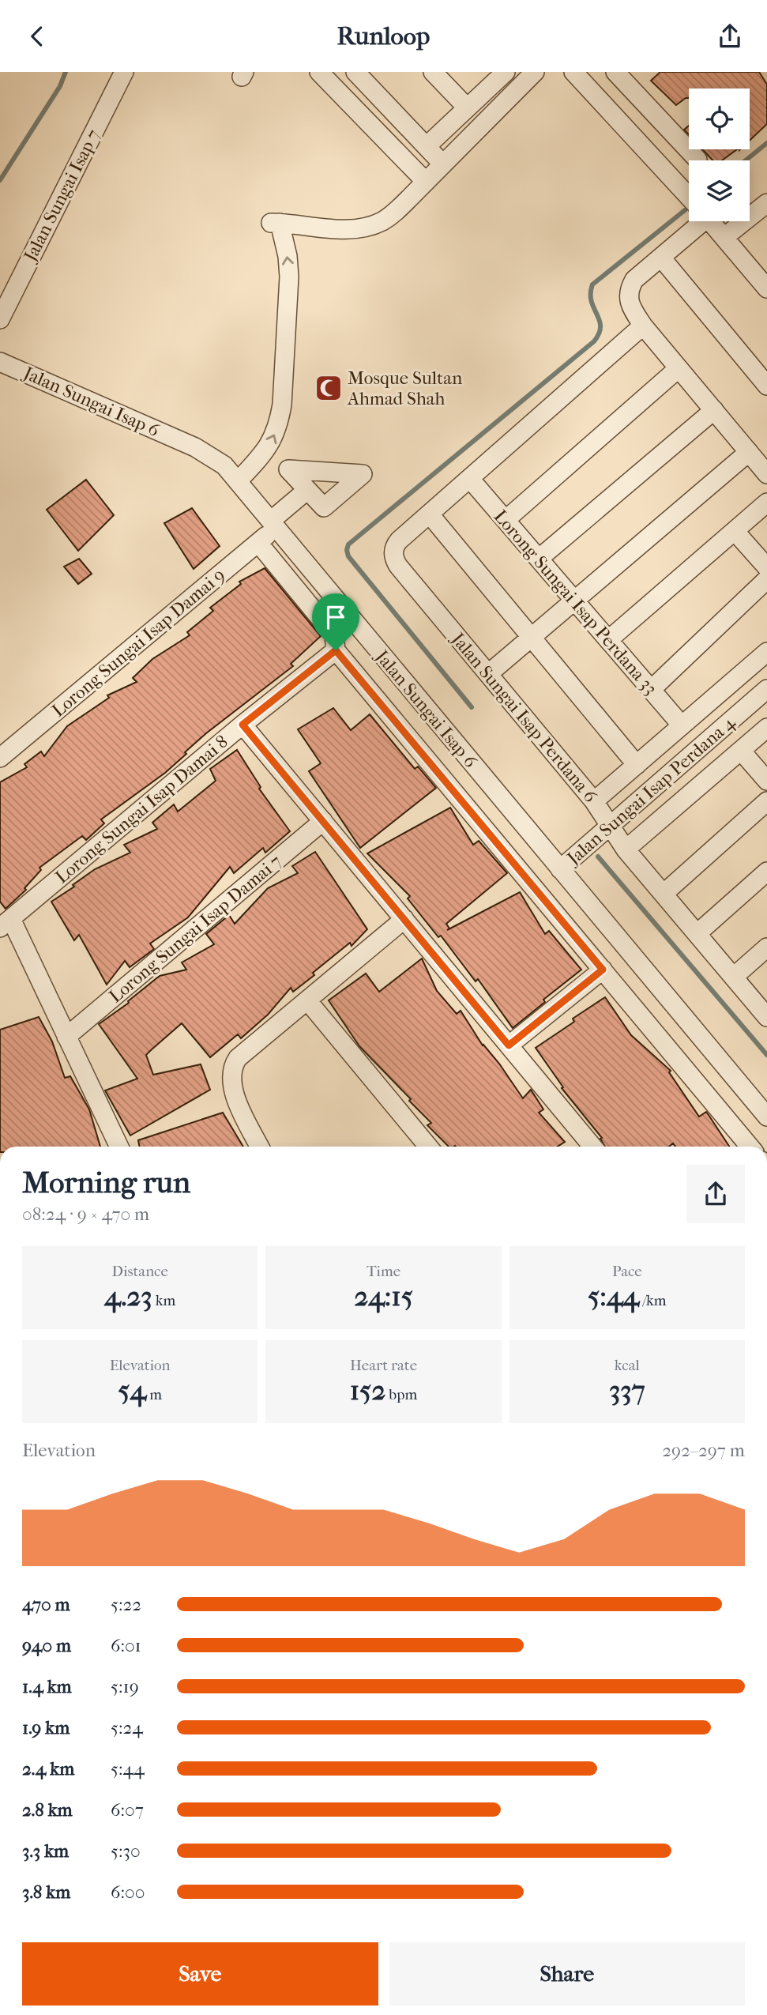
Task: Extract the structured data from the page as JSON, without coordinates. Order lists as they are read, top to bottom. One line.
{"streets":{"street":["Jalan Sungai Isap 7","Jalan Sungai Isap 6","Lorong Sungai Isap Perdana 33","Lorong Sungai Isap Damai 9","Jalan Sungai Isap Perdana 6","Jalan Sungai Isap Perdana 4","Lorong Sungai Isap Damai 8","Lorong Sungai Isap Damai 7"]},"crossings":[["Jalan Sungai Isap 6","Lorong Sungai Isap Damai 9"],["Jalan Sungai Isap 6","Jalan Sungai Isap Perdana 4"],["Lorong Sungai Isap Perdana 33","Jalan Sungai Isap Perdana 6"],["Jalan Sungai Isap Perdana 6","Jalan Sungai Isap Perdana 4"]],"places":{"mosque":["Mosque Sultan Ahmad Shah"]},"page":{"header":"Runloop","heading":["Morning run","08:24 · 9 × 470 m"],"stats":[["Distance","4.23 km"],["Time","24:15"],["Pace","5:44 /km"],["Elevation","54 m"],["Heart rate","152 bpm"],["kcal","337"]],"chart":["Elevation","292–297 m"],"list":[{"name":"470 m","note":"5:22"},{"name":"940 m","note":"6:01"},{"name":"1.4 km","note":"5:19"},{"name":"1.9 km","note":"5:24"},{"name":"2.4 km","note":"5:44"},{"name":"2.8 km","note":"6:07"},{"name":"3.3 km","note":"5:30"},{"name":"3.8 km","note":"6:00"}],"buttons":["Save","Share"]}}
